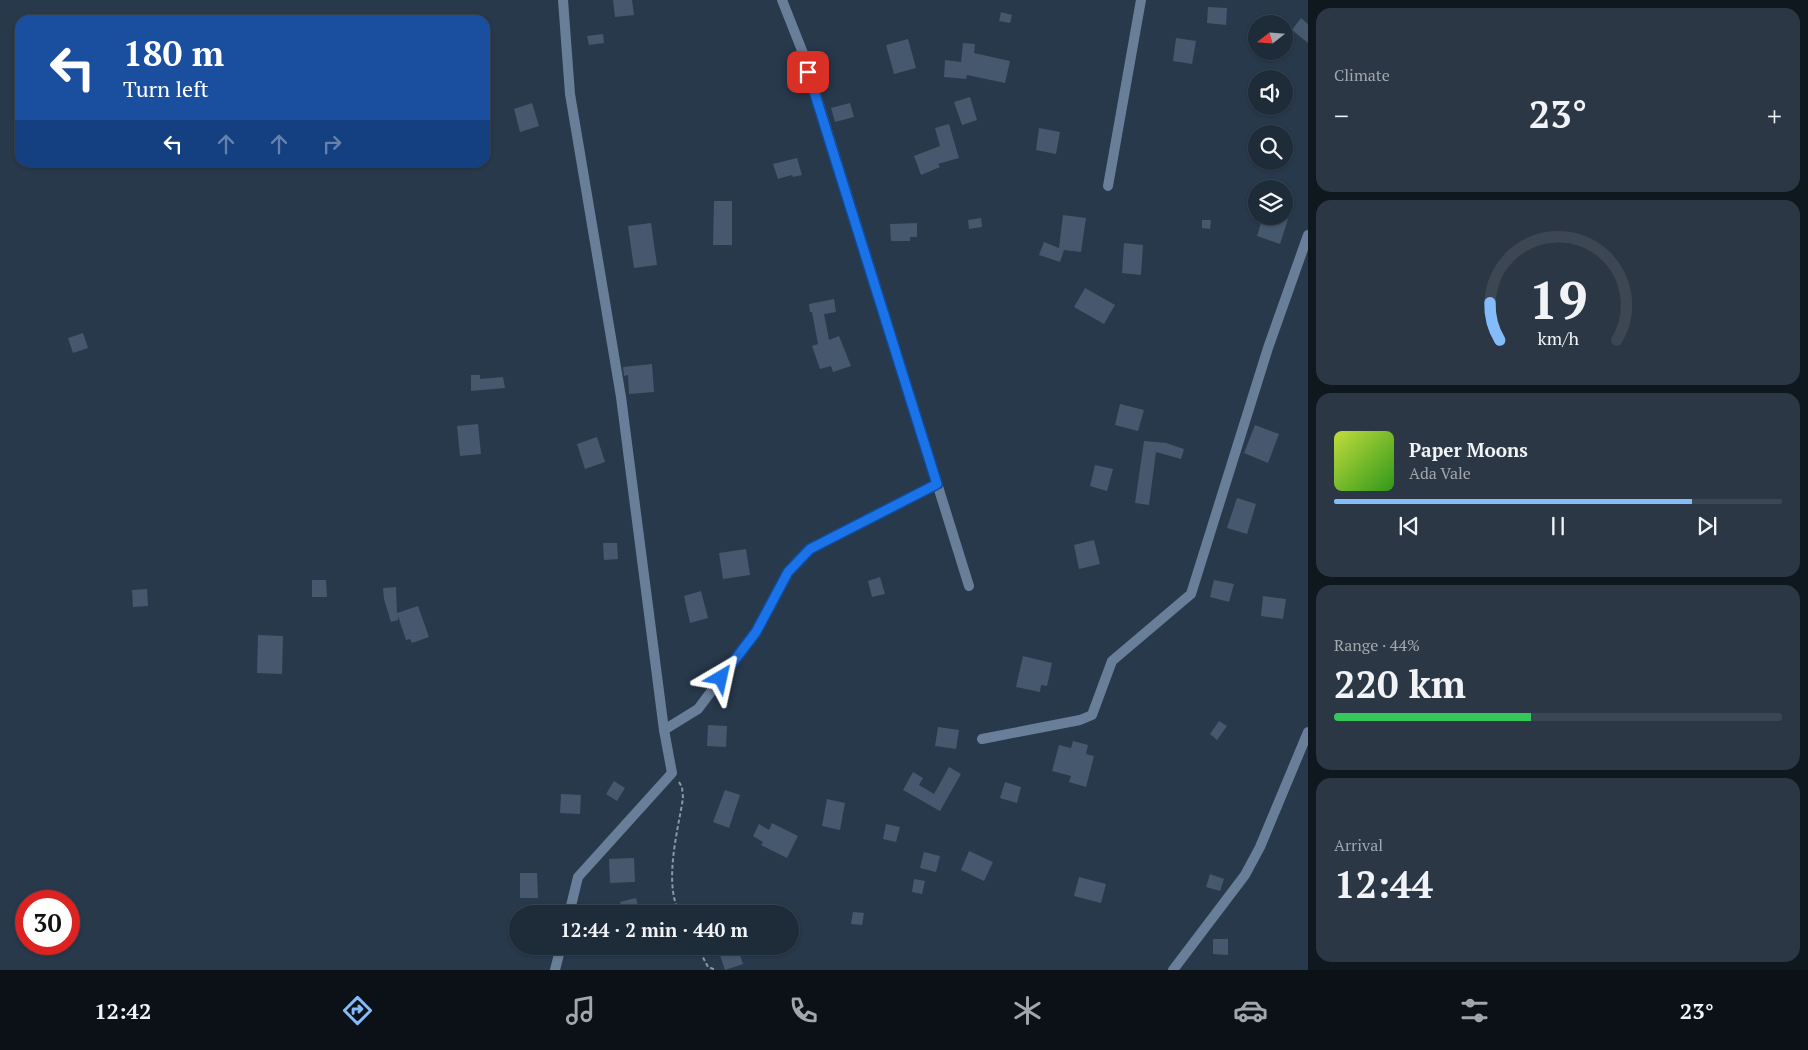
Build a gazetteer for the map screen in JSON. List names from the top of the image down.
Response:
{
  "north": "left",
  "page": {
    "tile": [
      "Climate",
      ["Range · 44%", "220 km"],
      ["Arrival", "12:44"]
    ],
    "turn": ["180 m", "Turn left"],
    "heat": ["−", "23°", "+"],
    "song": ["Paper Moons", "Ada Vale"],
    "limit": "30",
    "trip": "12:44 · 2 min · 440 m",
    "tabs": ["12:42", "23°"],
    "gauge": ["19", "km/h"]
  }
}
